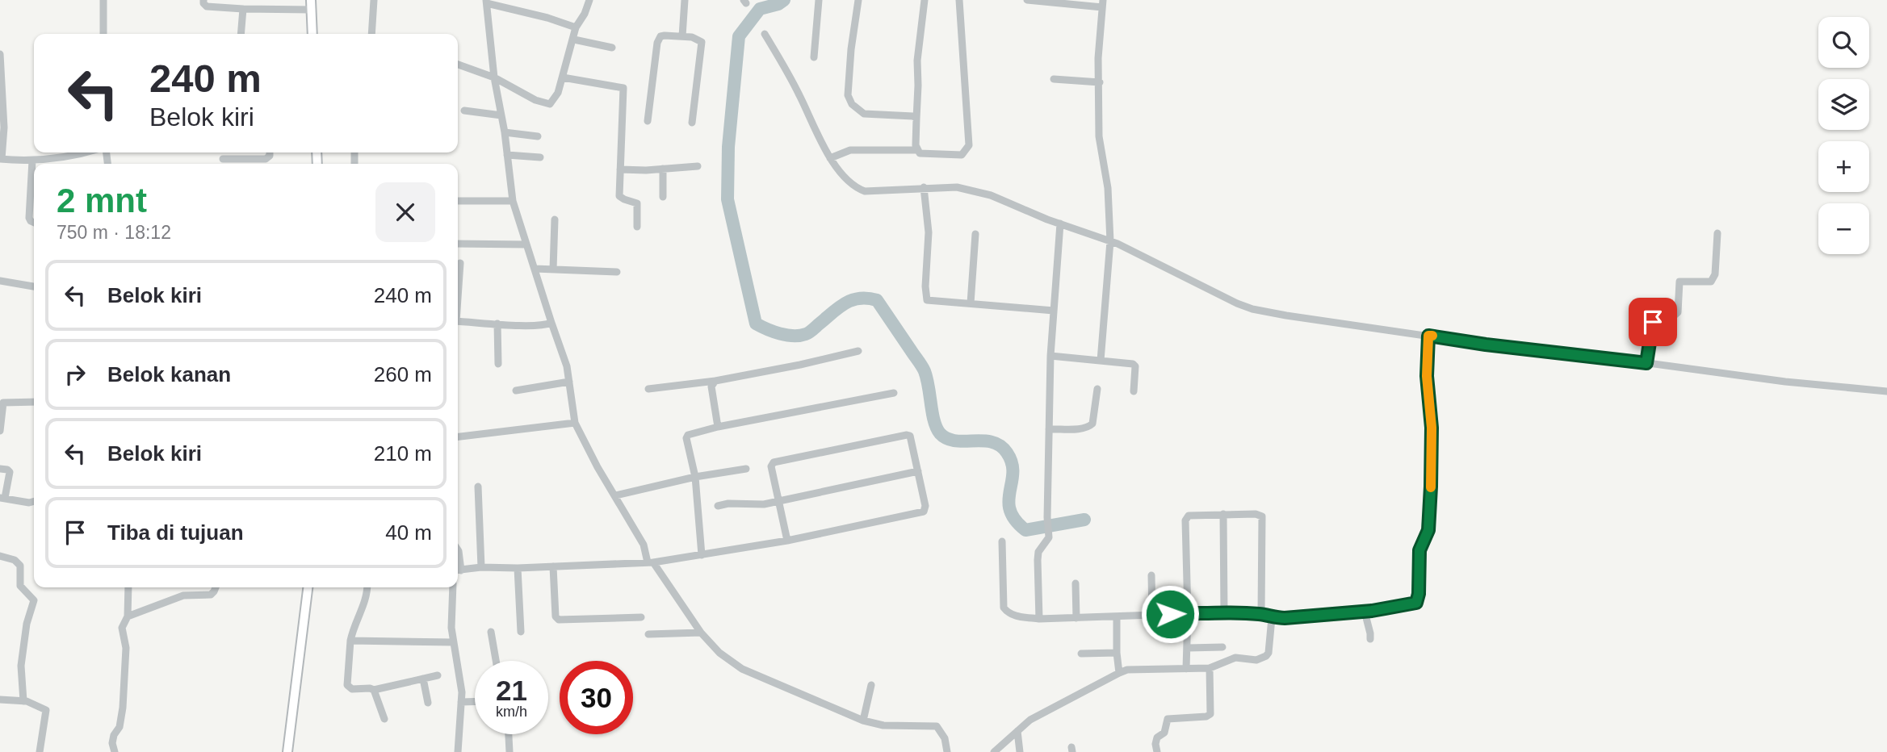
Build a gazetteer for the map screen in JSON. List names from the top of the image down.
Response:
{
  "page": {
    "map_buttons": ["+", "−"],
    "turn": ["240 m", "Belok kiri"],
    "heading": ["2 mnt", "750 m · 18:12"],
    "list": [
      {
        "name": "Belok kiri",
        "value": "240 m"
      },
      {
        "name": "Belok kanan",
        "value": "260 m"
      },
      {
        "name": "Belok kiri",
        "value": "210 m"
      },
      {
        "name": "Tiba di tujuan",
        "value": "40 m"
      }
    ],
    "speed": "21 km/h",
    "limit": "30"
  }
}
